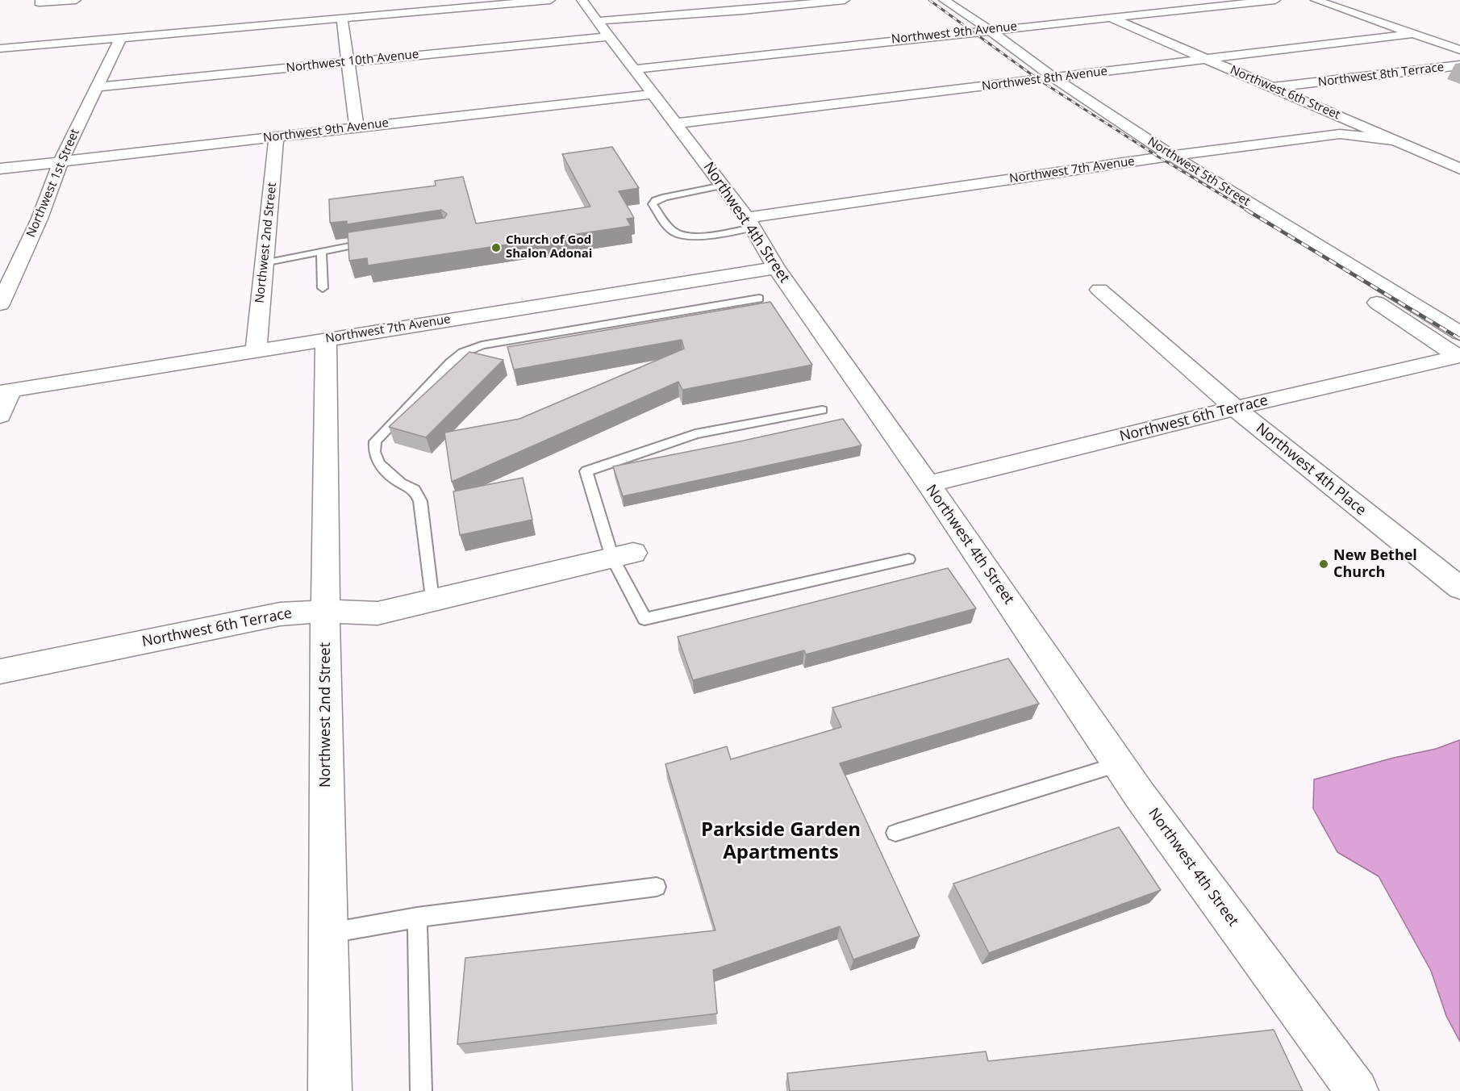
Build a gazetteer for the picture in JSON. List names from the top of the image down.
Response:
{
  "streets": {
    "street": [
      "Northwest 9th Avenue",
      "Northwest 10th Avenue",
      "Northwest 8th Terrace",
      "Northwest 8th Avenue",
      "Northwest 6th Street",
      "Northwest 7th Avenue",
      "Northwest 5th Street",
      "Northwest 1st Street",
      "Northwest 4th Street",
      "Northwest 2nd Street",
      "Northwest 6th Terrace",
      "Northwest 4th Place"
    ]
  },
  "crossings": [
    ["Northwest 9th Avenue", "Northwest 6th Street"],
    ["Northwest 9th Avenue", "Northwest 5th Street"],
    ["Northwest 9th Avenue", "Northwest 1st Street"],
    ["Northwest 9th Avenue", "Northwest 4th Street"],
    ["Northwest 9th Avenue", "Northwest 2nd Street"],
    ["Northwest 10th Avenue", "Northwest 1st Street"],
    ["Northwest 10th Avenue", "Northwest 4th Street"],
    ["Northwest 8th Terrace", "Northwest 6th Street"],
    ["Northwest 8th Avenue", "Northwest 6th Street"],
    ["Northwest 8th Avenue", "Northwest 5th Street"],
    ["Northwest 8th Avenue", "Northwest 4th Street"],
    ["Northwest 6th Street", "Northwest 7th Avenue"],
    ["Northwest 7th Avenue", "Northwest 5th Street"],
    ["Northwest 7th Avenue", "Northwest 4th Street"],
    ["Northwest 7th Avenue", "Northwest 2nd Street"],
    ["Northwest 5th Street", "Northwest 6th Terrace"],
    ["Northwest 4th Street", "Northwest 6th Terrace"],
    ["Northwest 2nd Street", "Northwest 6th Terrace"],
    ["Northwest 6th Terrace", "Northwest 4th Place"]
  ],
  "districts": ["Parkside Garden Apartments"],
  "places": ["Church of God Shalon Adonai", "New Bethel Church"]
}
